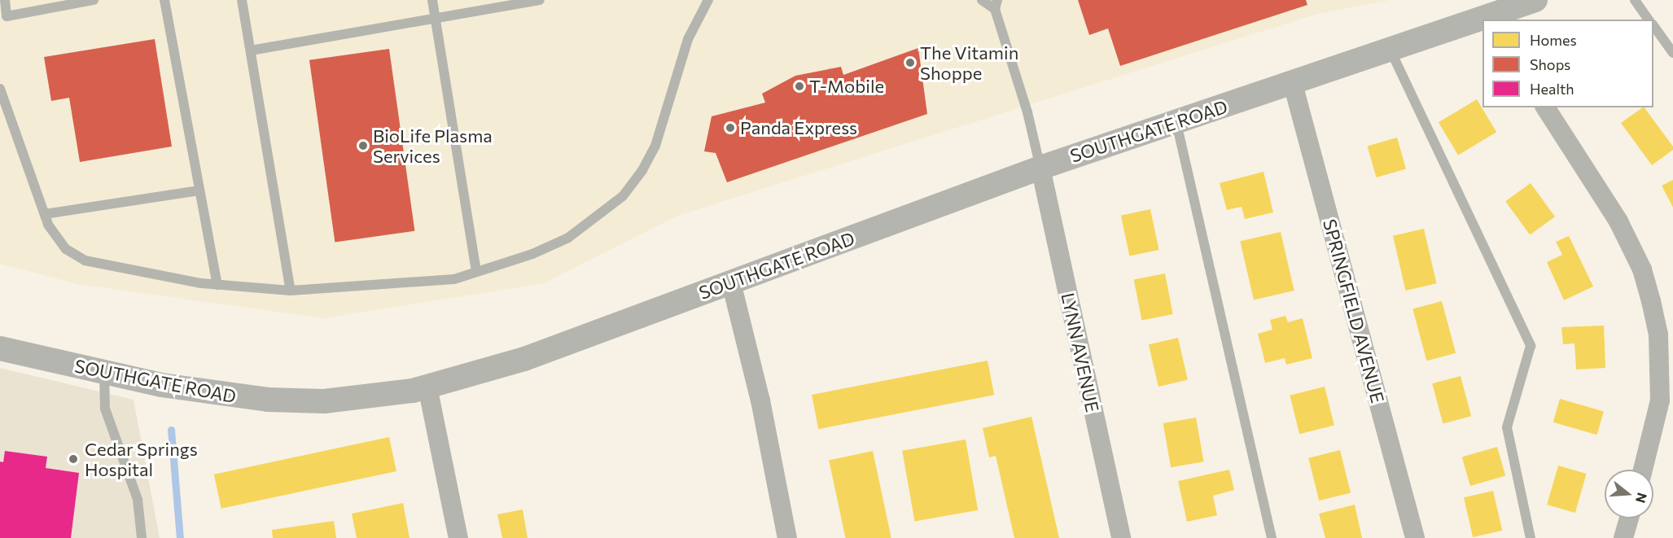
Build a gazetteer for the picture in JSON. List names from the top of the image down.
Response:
{
  "streets": {
    "street": ["SOUTHGATE ROAD", "SPRINGFIELD AVENUE", "LYNN AVENUE"]
  },
  "crossings": [
    ["SOUTHGATE ROAD", "SPRINGFIELD AVENUE"],
    ["SOUTHGATE ROAD", "LYNN AVENUE"]
  ],
  "places": [
    "The Vitamin Shoppe",
    "T-Mobile",
    "Panda Express",
    "BioLife Plasma Services",
    "Cedar Springs Hospital"
  ],
  "legend": ["Homes", "Shops", "Health"],
  "north": "right"
}
